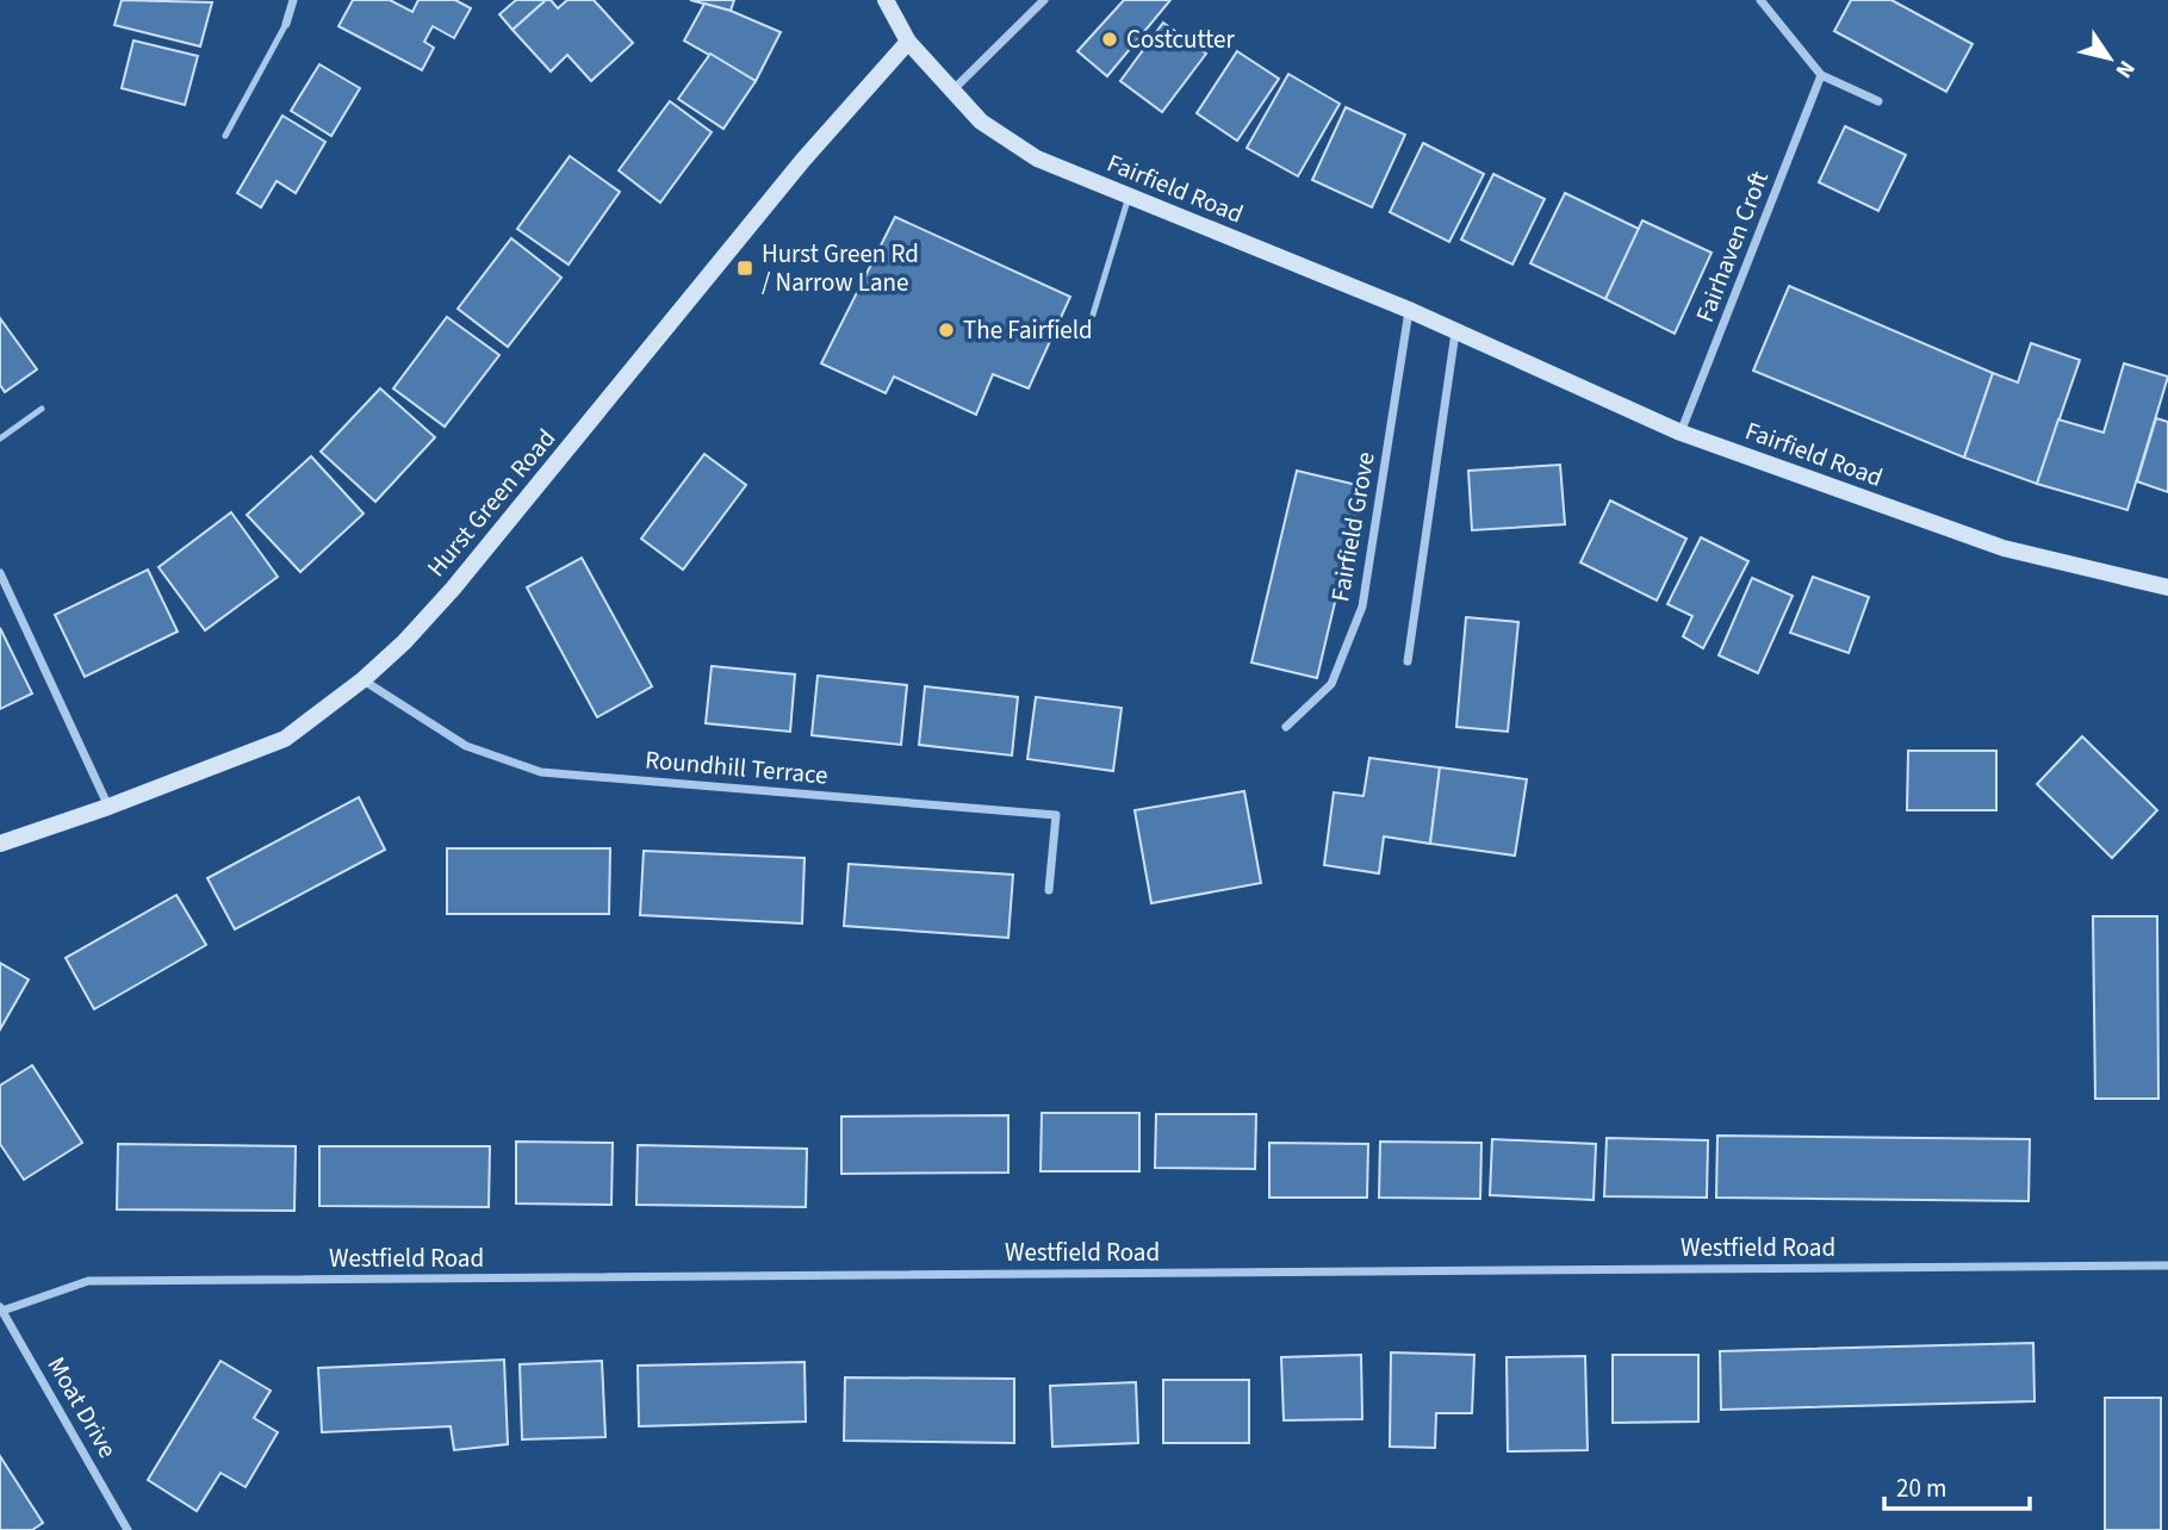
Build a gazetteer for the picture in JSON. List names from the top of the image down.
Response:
{
  "streets": {
    "main road": ["Fairfield Road", "Hurst Green Road"],
    "street": [
      "Fairhaven Croft",
      "Fairfield Grove",
      "Roundhill Terrace",
      "Westfield Road",
      "Moat Drive"
    ]
  },
  "crossings": [
    ["Fairfield Road", "Fairhaven Croft"],
    ["Fairfield Road", "Hurst Green Road"],
    ["Fairfield Road", "Fairfield Grove"],
    ["Hurst Green Road", "Roundhill Terrace"],
    ["Westfield Road", "Moat Drive"]
  ],
  "places": {
    "other": ["Costcutter", "The Fairfield"],
    "transit": ["Hurst Green Rd / Narrow Lane"]
  },
  "scale_bar": "20 m",
  "north": "bottom right"
}
